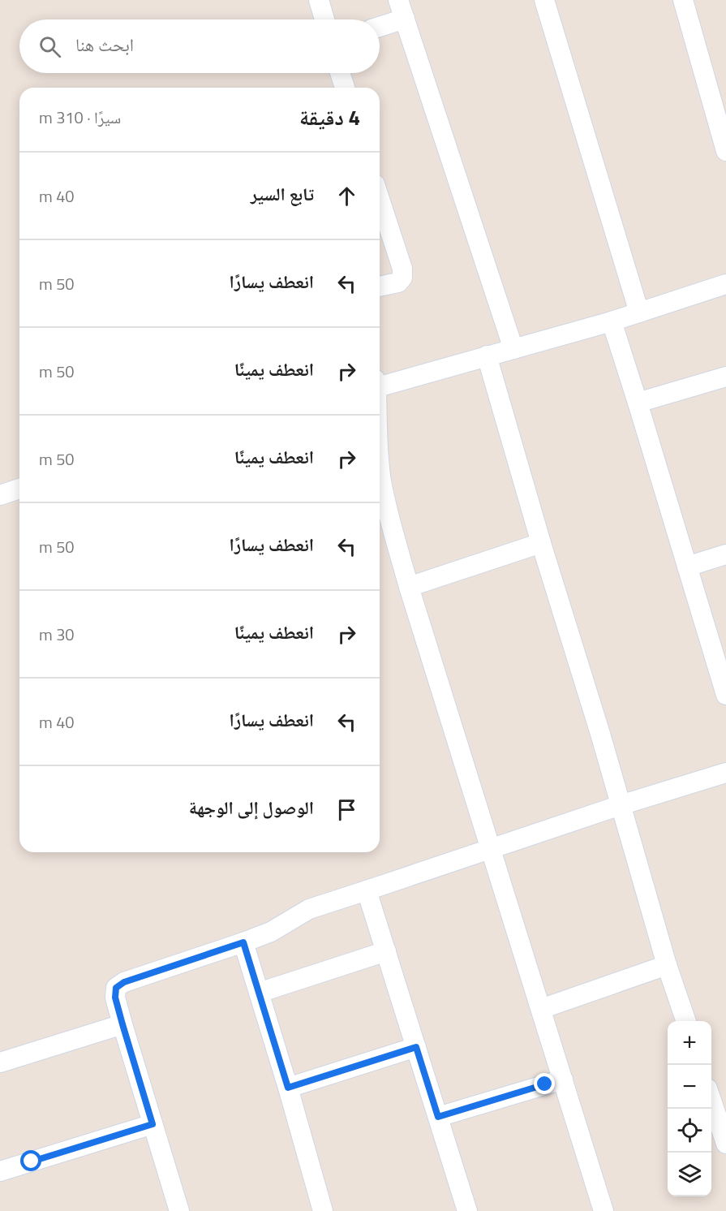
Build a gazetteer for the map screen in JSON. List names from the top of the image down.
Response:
{
  "page": {
    "search": "ابحث هنا",
    "heading": ["4 دقيقة", "سيرًا · 310 m"],
    "list": [
      ["تابع السير", "40 m"],
      ["انعطف يسارًا", "50 m"],
      ["انعطف يمينًا", "50 m"],
      ["انعطف يمينًا", "50 m"],
      ["انعطف يسارًا", "50 m"],
      ["انعطف يمينًا", "30 m"],
      ["انعطف يسارًا", "40 m"],
      "الوصول إلى الوجهة"
    ],
    "map_buttons": ["+", "−"]
  }
}
